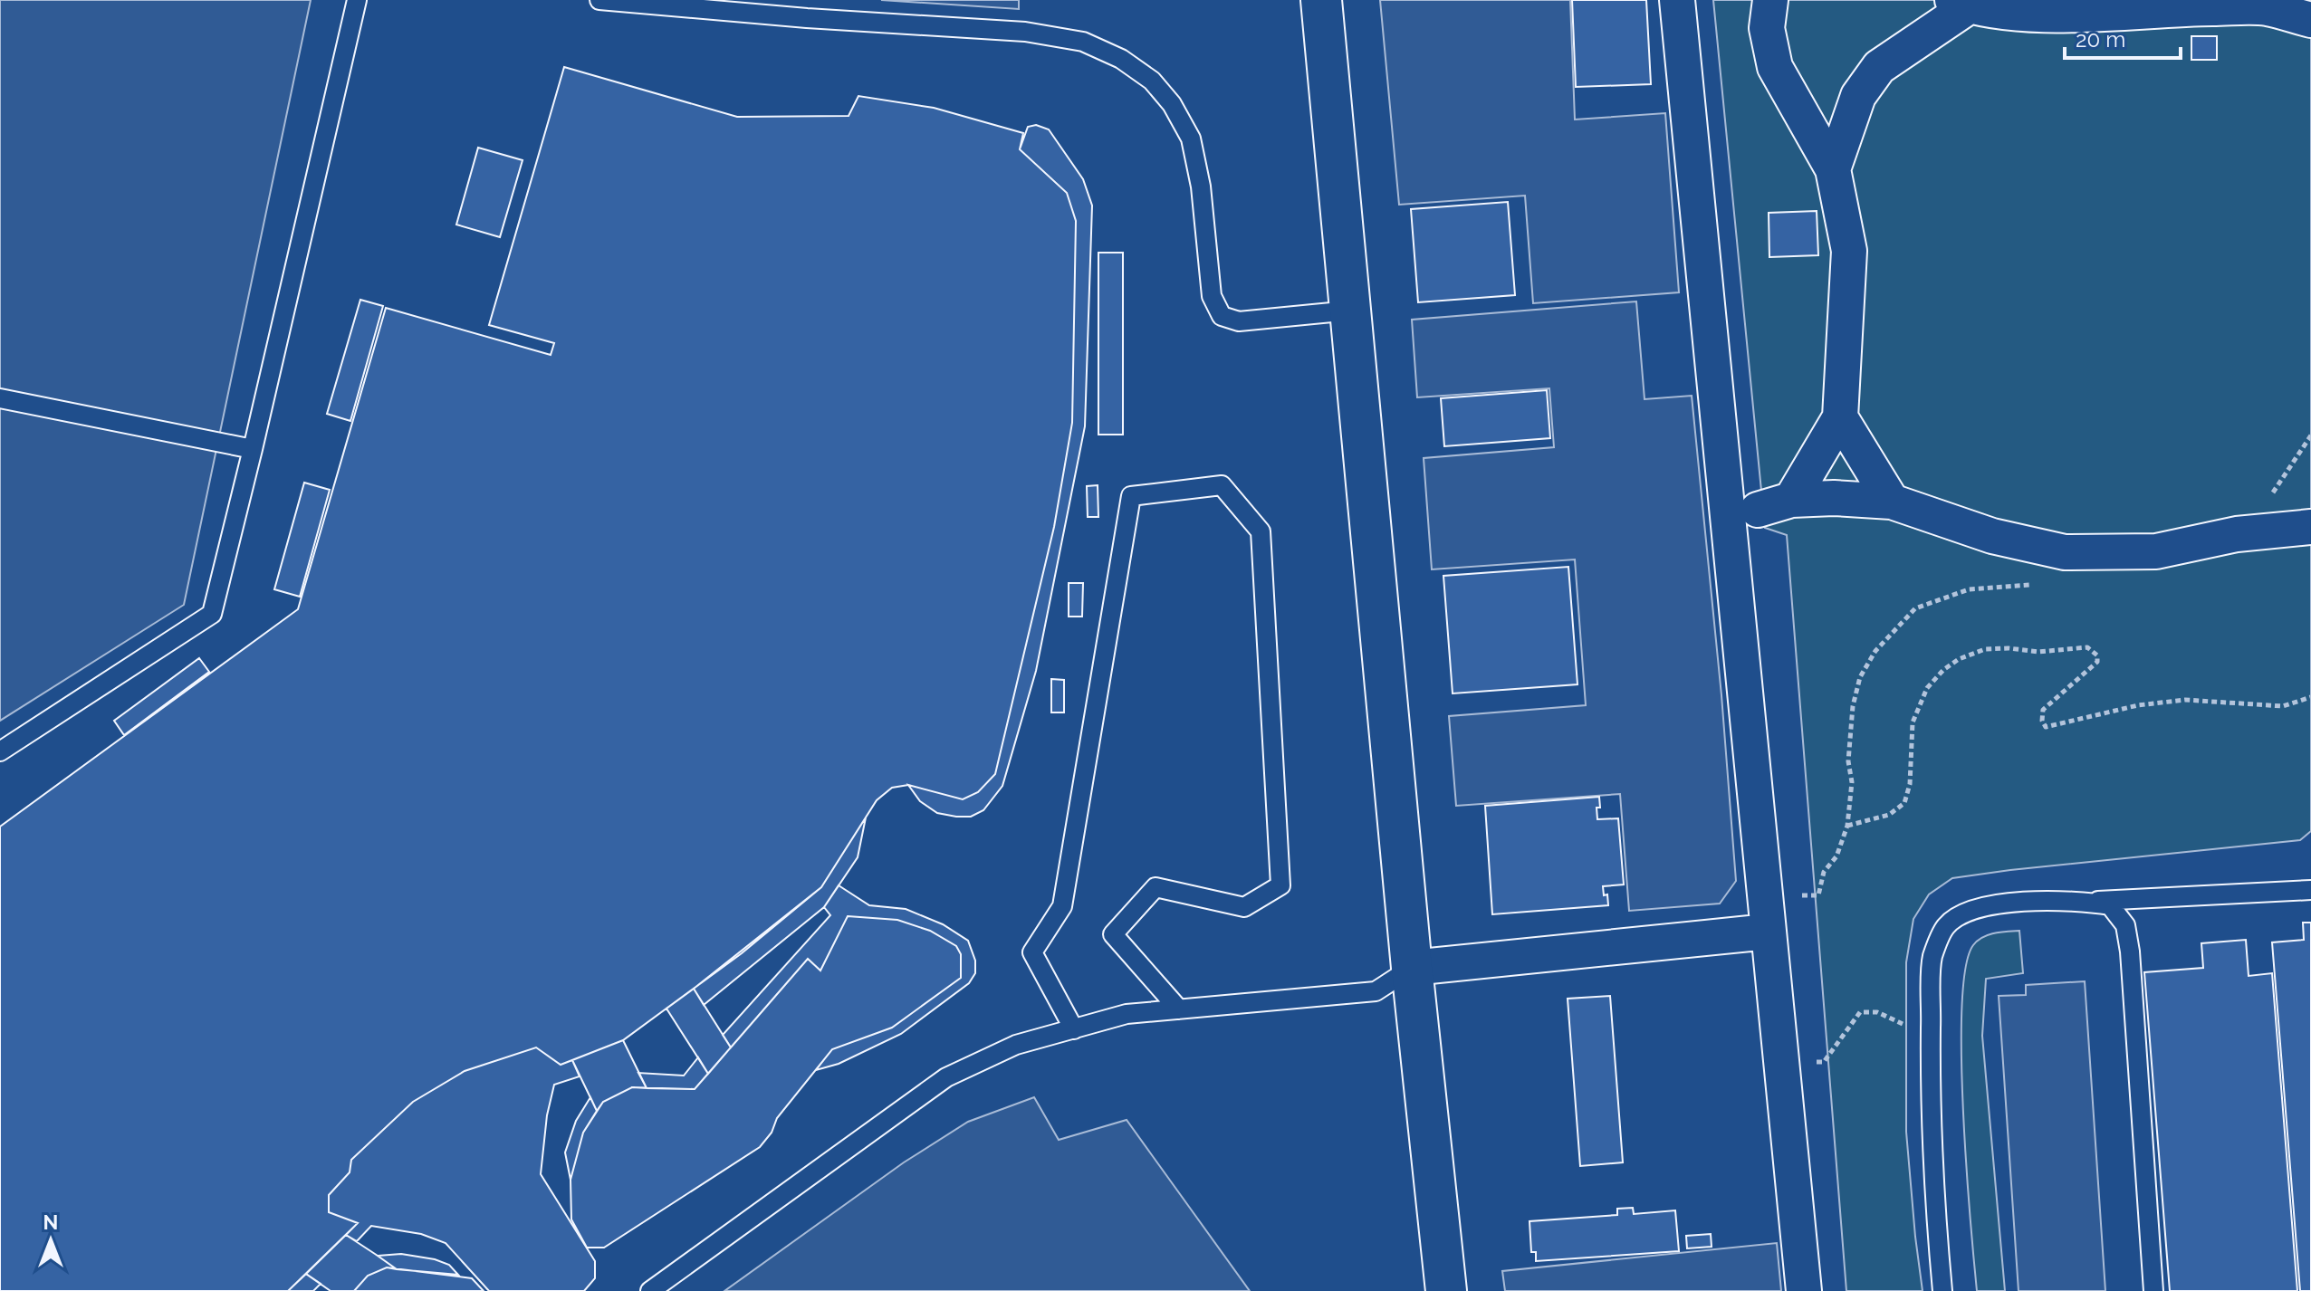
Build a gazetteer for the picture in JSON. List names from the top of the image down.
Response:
{
  "scale_bar": "20 m",
  "north": "top"
}
